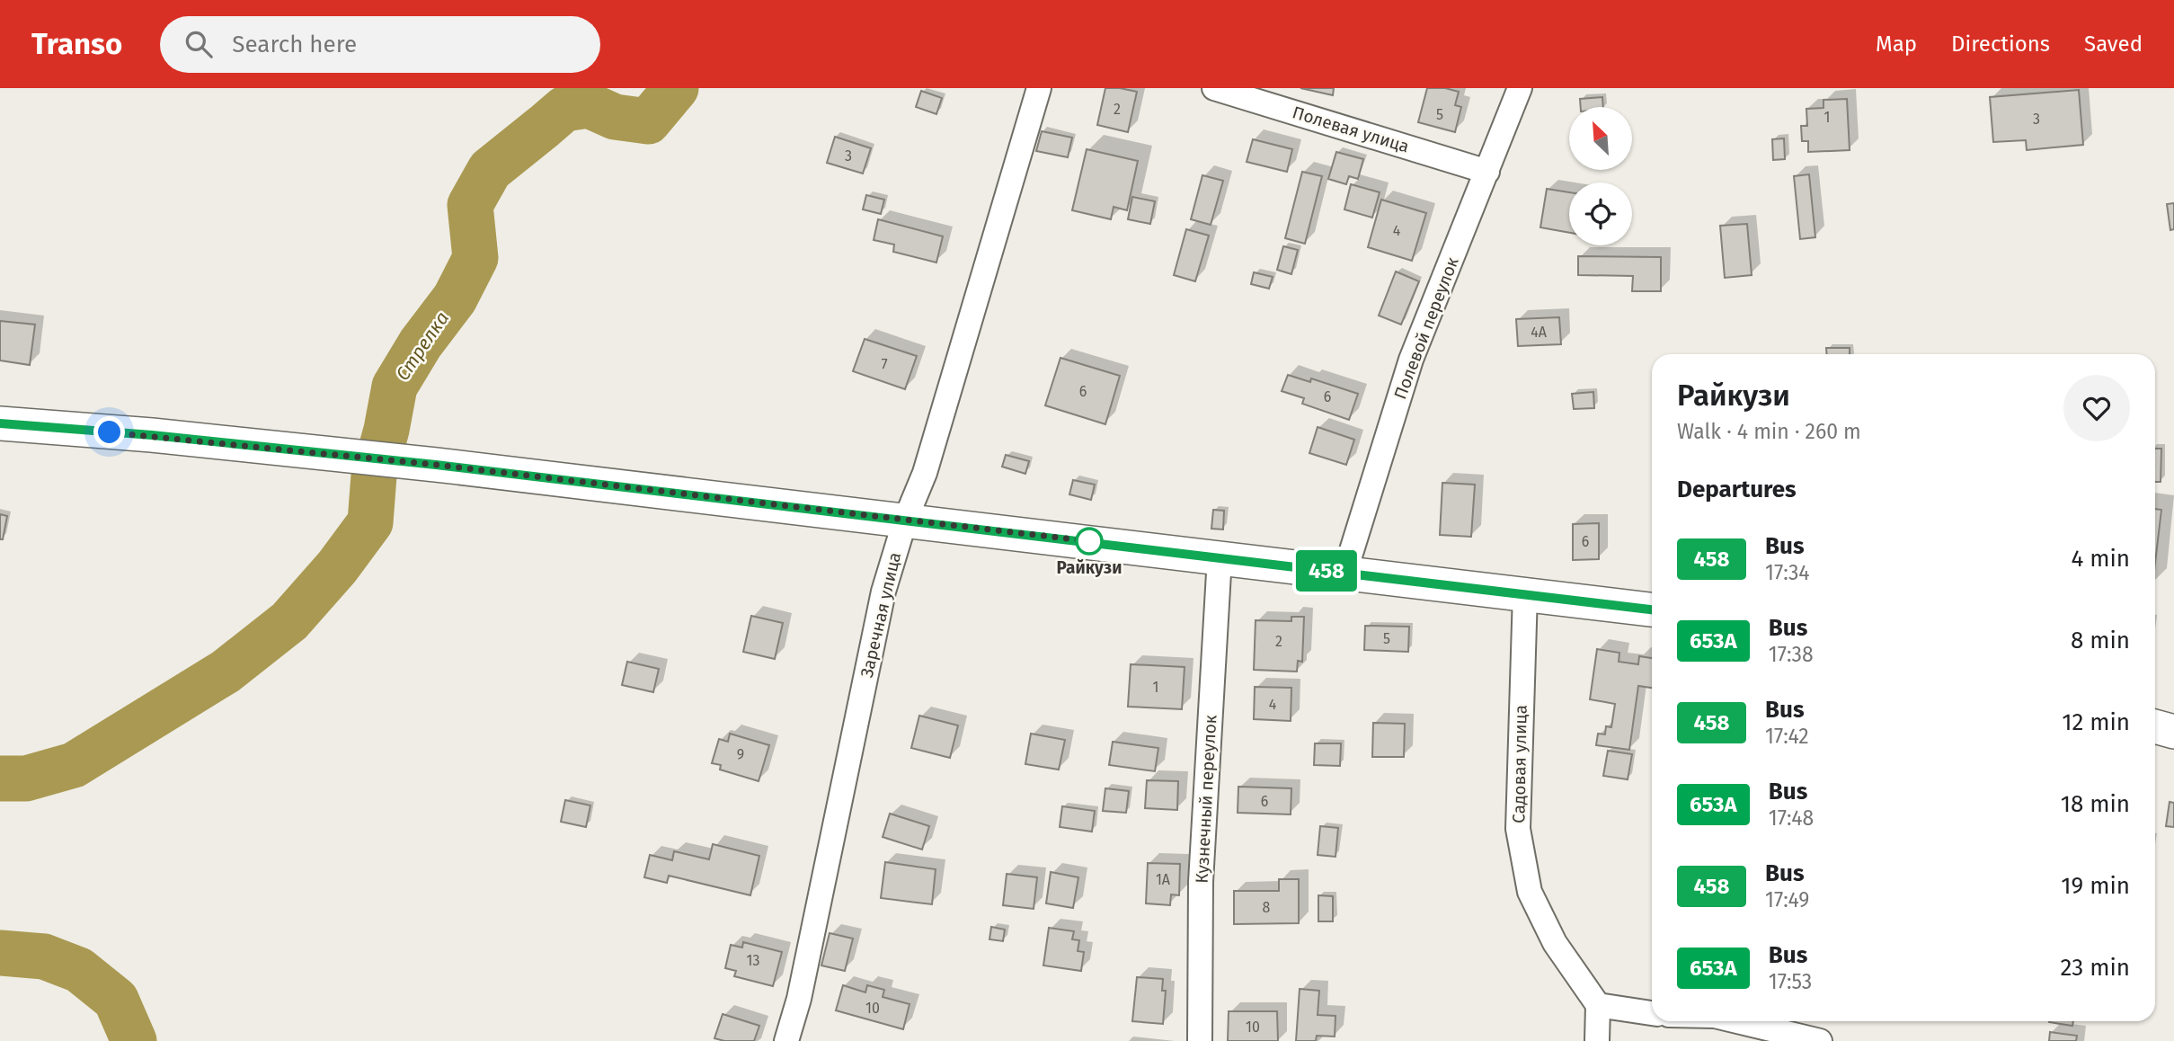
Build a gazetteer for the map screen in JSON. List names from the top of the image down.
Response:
{
  "streets": {
    "street": [
      "Полевая улица",
      "Полевой переулок",
      "Заречная улица",
      "Садовая улица",
      "Кузнечный переулок"
    ]
  },
  "crossings": [
    ["Полевая улица", "Полевой переулок"]
  ],
  "water": ["Стрелка"],
  "places": ["Райкузи"],
  "lines": ["bus line 458"],
  "house_numbers": [
    "2",
    "5",
    "1",
    "3",
    "3",
    "4",
    "4А",
    "7",
    "6",
    "6",
    "6",
    "5",
    "2",
    "1",
    "4",
    "9",
    "6",
    "1А",
    "8",
    "13",
    "10",
    "10"
  ],
  "north": "top left",
  "page": {
    "header": "Transo",
    "search": "Search here",
    "nav": ["Map", "Directions", "Saved"],
    "on_map": "458",
    "heading": [
      ["Райкузи", "Walk · 4 min · 260 m"],
      "Departures"
    ],
    "list": [
      {
        "mark": "458",
        "name": "Bus",
        "note": "17:34",
        "value": "4 min"
      },
      {
        "mark": "653А",
        "name": "Bus",
        "note": "17:38",
        "value": "8 min"
      },
      {
        "mark": "458",
        "name": "Bus",
        "note": "17:42",
        "value": "12 min"
      },
      {
        "mark": "653А",
        "name": "Bus",
        "note": "17:48",
        "value": "18 min"
      },
      {
        "mark": "458",
        "name": "Bus",
        "note": "17:49",
        "value": "19 min"
      },
      {
        "mark": "653А",
        "name": "Bus",
        "note": "17:53",
        "value": "23 min"
      }
    ]
  }
}
